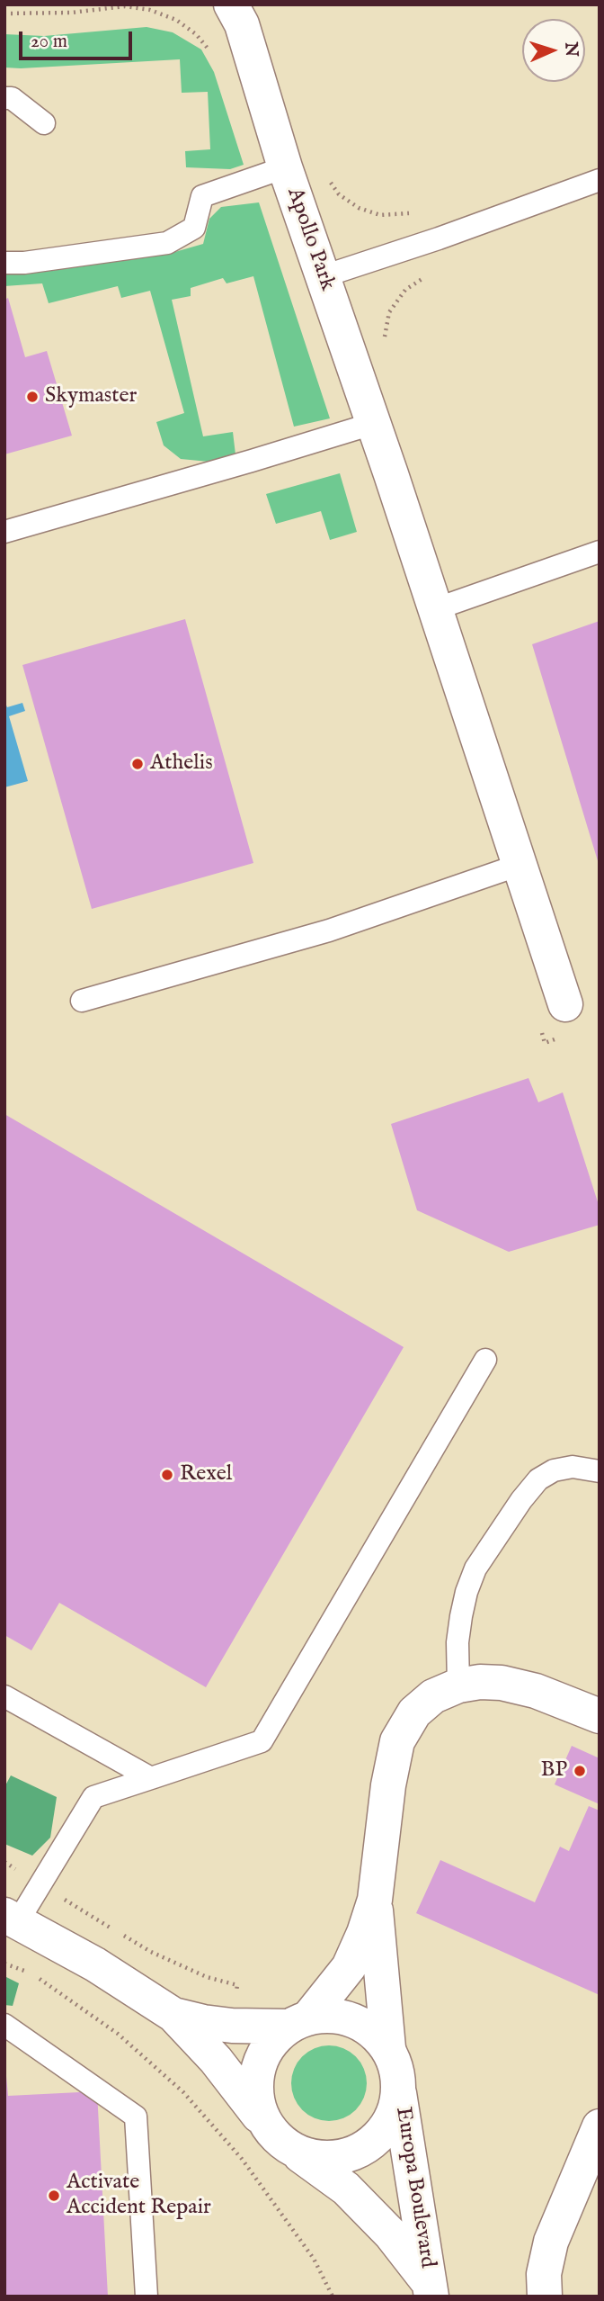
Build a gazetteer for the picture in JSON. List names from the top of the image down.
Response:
{
  "streets": {
    "street": ["Apollo Park", "Europa Boulevard"]
  },
  "places": [
    "Skymaster",
    "Athelis",
    "Rexel",
    "BP",
    "Activate Accident Repair"
  ],
  "scale_bar": "20 m",
  "north": "right"
}
